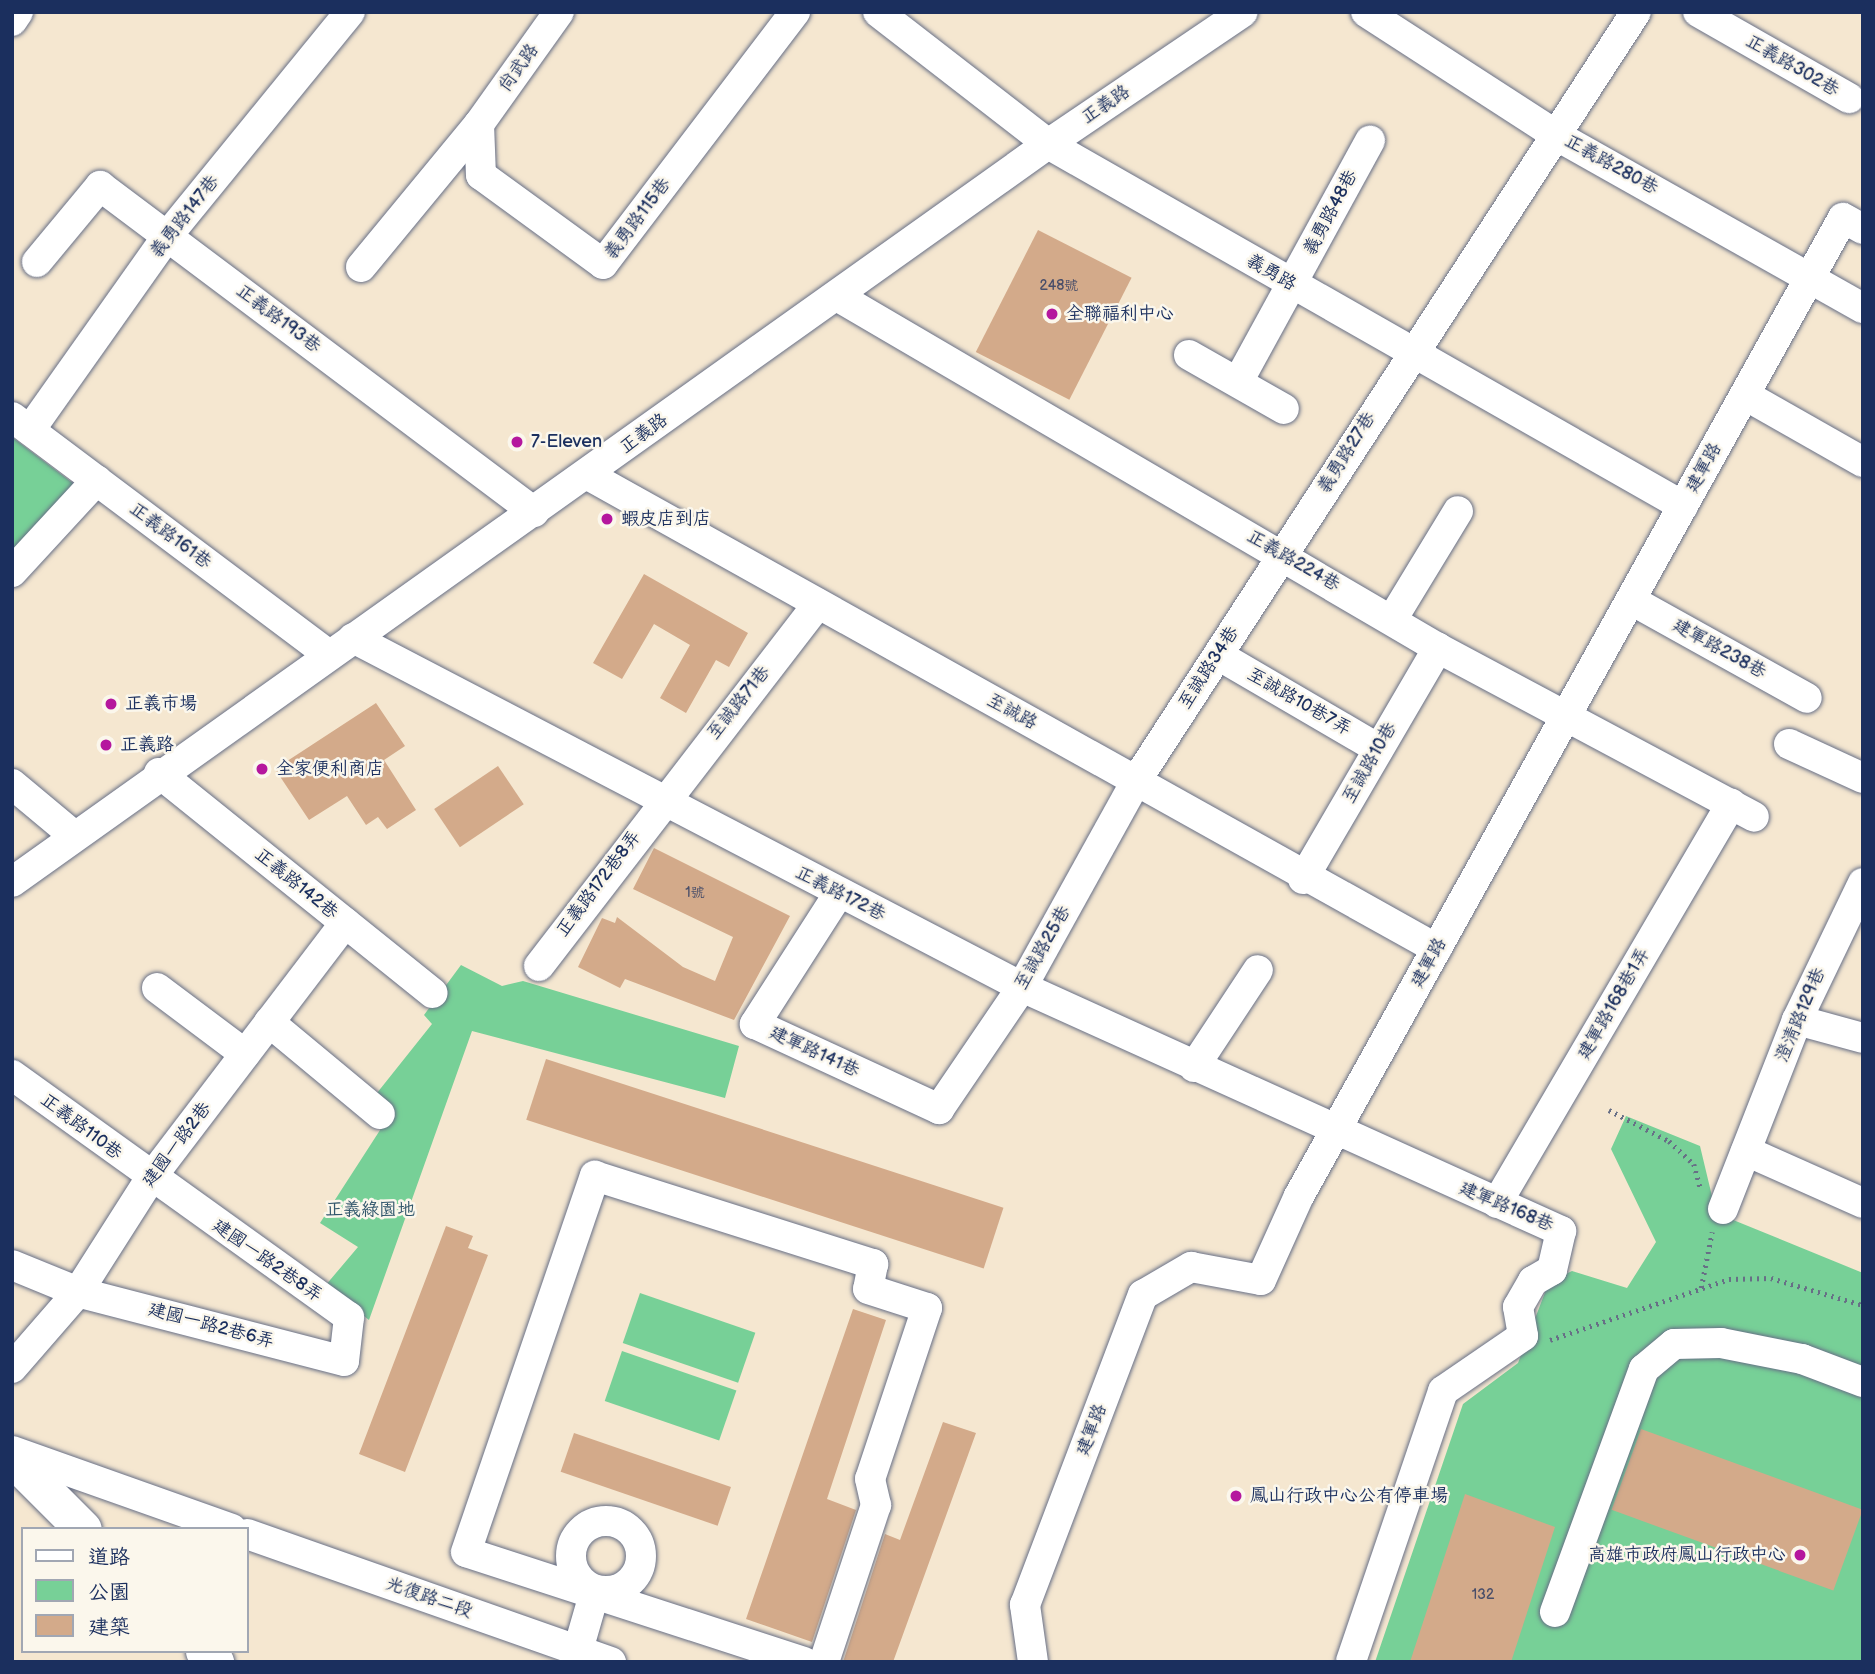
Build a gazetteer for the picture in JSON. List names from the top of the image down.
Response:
{
  "streets": {
    "street": [
      "正義路302巷",
      "尚武路",
      "正義路",
      "正義路280巷",
      "義勇路48巷",
      "義勇路147巷",
      "義勇路115巷",
      "義勇路",
      "正義路193巷",
      "義勇路27巷",
      "建軍路",
      "正義路161巷",
      "正義路224巷",
      "建軍路238巷",
      "至誠路34巷",
      "至誠路10巷7弄",
      "至誠路71巷",
      "至誠路",
      "至誠路10巷",
      "正義路142巷",
      "正義路172巷8弄",
      "正義路172巷",
      "至誠路25巷",
      "建軍路168巷1弄",
      "澄清路129巷",
      "建軍路141巷",
      "正義路110巷",
      "建國一路2巷",
      "建軍路168巷",
      "建國一路2巷8弄",
      "建國一路2巷6弄",
      "光復路二段"
    ]
  },
  "crossings": [
    ["尚武路", "義勇路115巷"],
    ["正義路", "義勇路"],
    ["正義路", "正義路193巷"],
    ["正義路", "正義路161巷"],
    ["正義路", "正義路224巷"],
    ["正義路", "至誠路"],
    ["正義路", "正義路142巷"],
    ["正義路", "正義路172巷"],
    ["正義路280巷", "義勇路27巷"],
    ["正義路280巷", "建軍路"],
    ["義勇路48巷", "義勇路"],
    ["義勇路147巷", "正義路193巷"],
    ["義勇路147巷", "正義路161巷"],
    ["義勇路", "義勇路27巷"],
    ["義勇路", "建軍路"],
    ["義勇路27巷", "正義路224巷"],
    ["義勇路27巷", "至誠路34巷"],
    ["建軍路", "正義路224巷"],
    ["建軍路", "建軍路238巷"],
    ["建軍路", "至誠路"],
    ["建軍路", "正義路172巷"],
    ["建軍路", "建軍路168巷"],
    ["正義路224巷", "至誠路34巷"],
    ["正義路224巷", "至誠路10巷"],
    ["正義路224巷", "建軍路168巷1弄"],
    ["至誠路34巷", "至誠路10巷7弄"],
    ["至誠路34巷", "至誠路"],
    ["至誠路34巷", "至誠路25巷"],
    ["至誠路10巷7弄", "至誠路10巷"],
    ["至誠路71巷", "至誠路"],
    ["至誠路71巷", "正義路172巷8弄"],
    ["至誠路71巷", "正義路172巷"],
    ["至誠路", "至誠路10巷"],
    ["至誠路", "至誠路25巷"],
    ["正義路142巷", "建國一路2巷"],
    ["正義路172巷8弄", "正義路172巷"],
    ["正義路172巷", "至誠路25巷"],
    ["正義路172巷", "建軍路141巷"],
    ["正義路172巷", "建軍路168巷"],
    ["至誠路25巷", "建軍路141巷"],
    ["建軍路168巷1弄", "建軍路168巷"],
    ["正義路110巷", "建國一路2巷"],
    ["正義路110巷", "建國一路2巷8弄"],
    ["建國一路2巷", "建國一路2巷8弄"],
    ["建國一路2巷", "建國一路2巷6弄"],
    ["建國一路2巷8弄", "建國一路2巷6弄"]
  ],
  "parks": ["正義綠園地"],
  "places": [
    "全聯福利中心",
    "7-Eleven",
    "蝦皮店到店",
    "正義市場",
    "正義路",
    "全家便利商店",
    "鳳山行政中心公有停車場",
    "高雄市政府鳳山行政中心"
  ],
  "house_numbers": ["248號", "1號", "132"],
  "legend": ["道路", "公園", "建築"]
}
